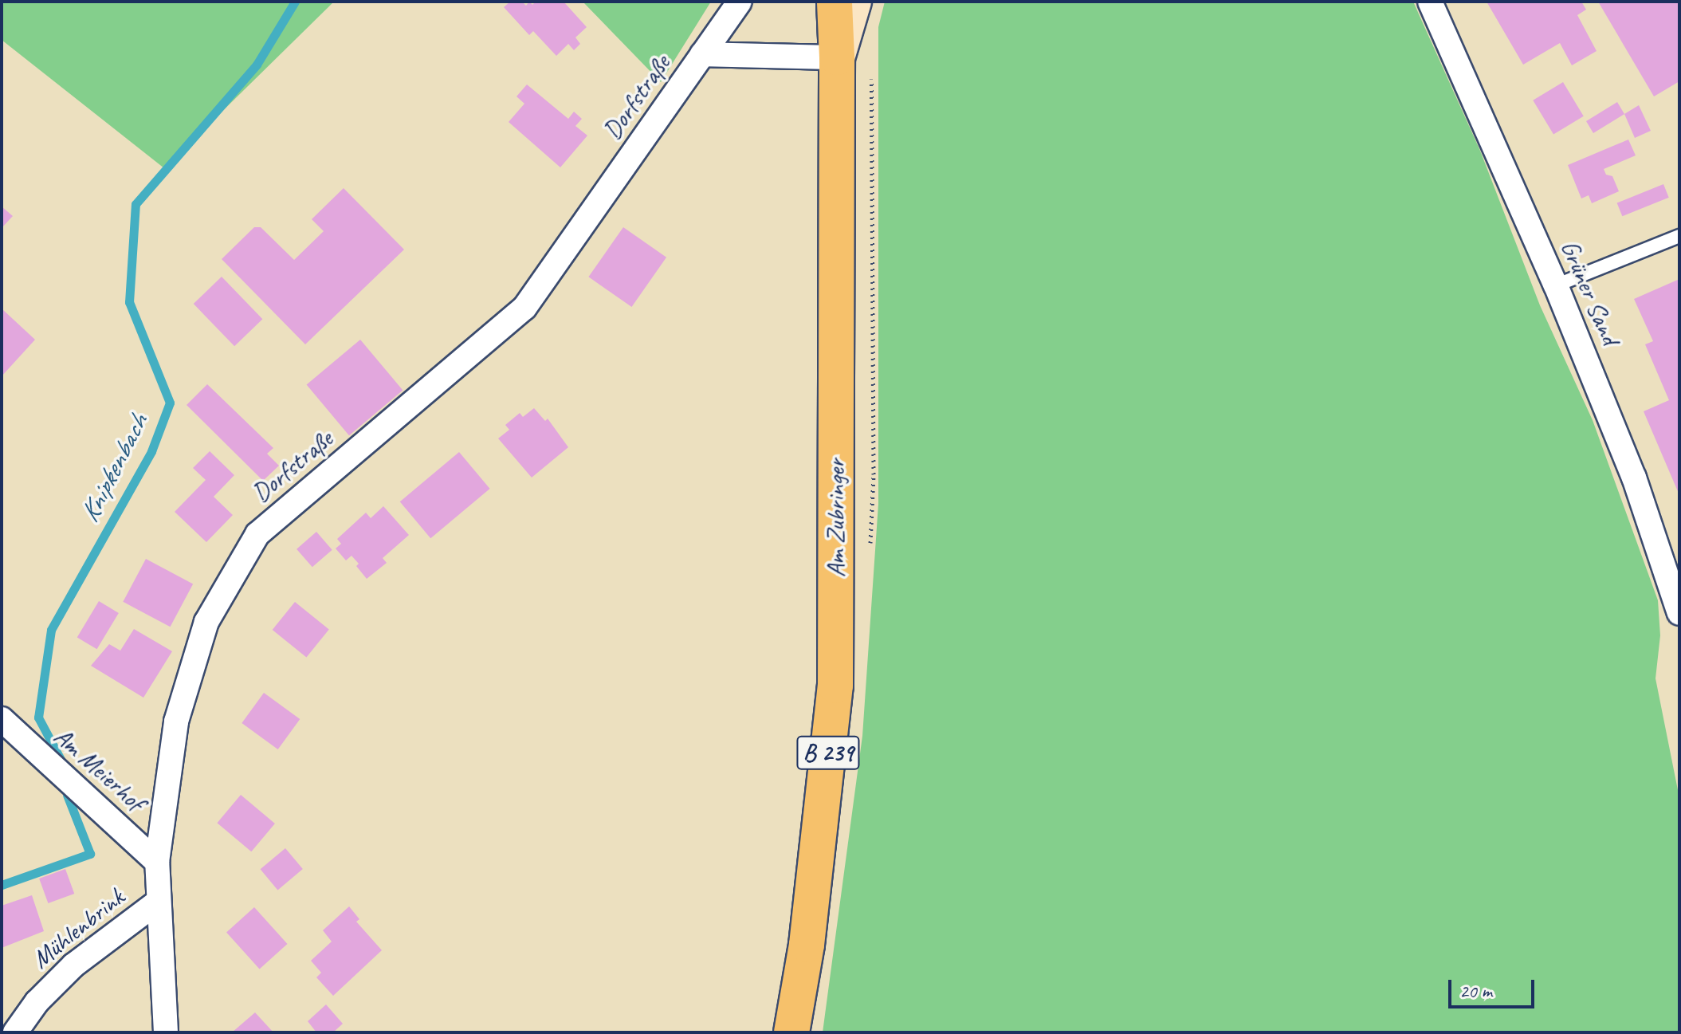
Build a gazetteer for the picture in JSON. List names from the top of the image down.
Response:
{
  "streets": {
    "main road": ["Am Zubringer", "B 239"],
    "street": [
      "Dorfstraße",
      "Grüner Sand",
      "Am Meierhof",
      "Mühlenbrink"
    ]
  },
  "crossings": [
    ["Dorfstraße", "Am Zubringer"],
    ["Dorfstraße", "Am Meierhof"],
    ["Dorfstraße", "Mühlenbrink"]
  ],
  "water": ["Knipkenbach"],
  "scale_bar": "20 m"
}
